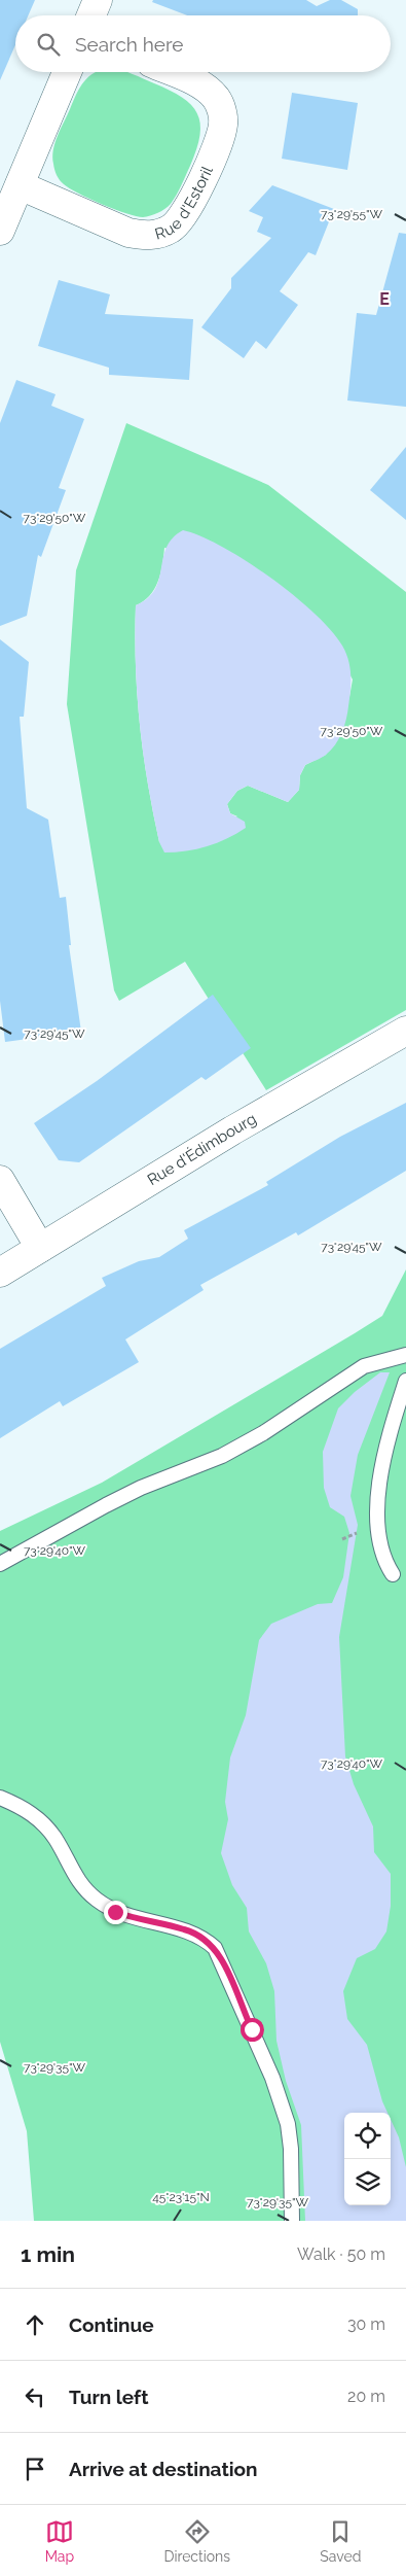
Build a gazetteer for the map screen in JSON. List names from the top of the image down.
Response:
{
  "streets": {
    "street": ["Rue d'Estoril", "Rue d'Édimbourg"]
  },
  "districts": ["E"],
  "page": {
    "search": "Search here",
    "heading": ["1 min", "Walk · 50 m"],
    "list": [
      ["Continue", "30 m"],
      ["Turn left", "20 m"],
      "Arrive at destination"
    ],
    "nav": ["Map", "Directions", "Saved"]
  },
  "coordinates": [
    "73°29'55\"W",
    "73°29'50\"W",
    "73°29'45\"W",
    "73°29'40\"W",
    "73°29'35\"W",
    "45°23'15\"N"
  ]
}
